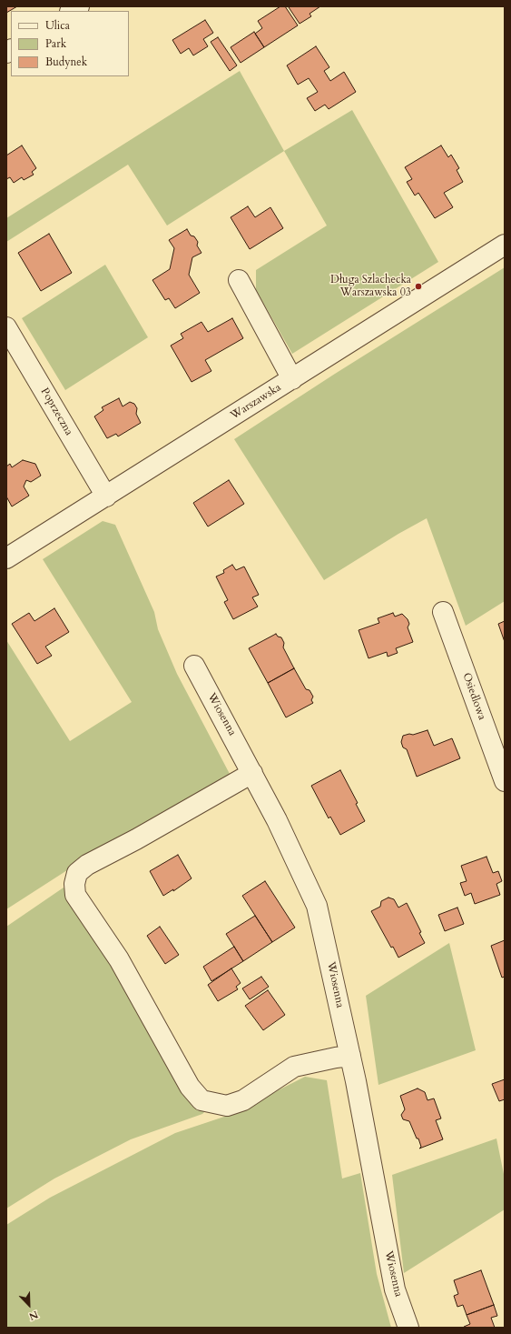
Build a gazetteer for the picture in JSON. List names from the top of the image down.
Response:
{
  "streets": {
    "street": [
      "Warszawska",
      "Poprzeczna",
      "Osiedlowa",
      "Wiosenna"
    ]
  },
  "crossings": [
    ["Warszawska", "Poprzeczna"]
  ],
  "places": ["Długa Szlachecka Warszawska 03"],
  "legend": ["Ulica", "Park", "Budynek"],
  "north": "bottom right"
}
